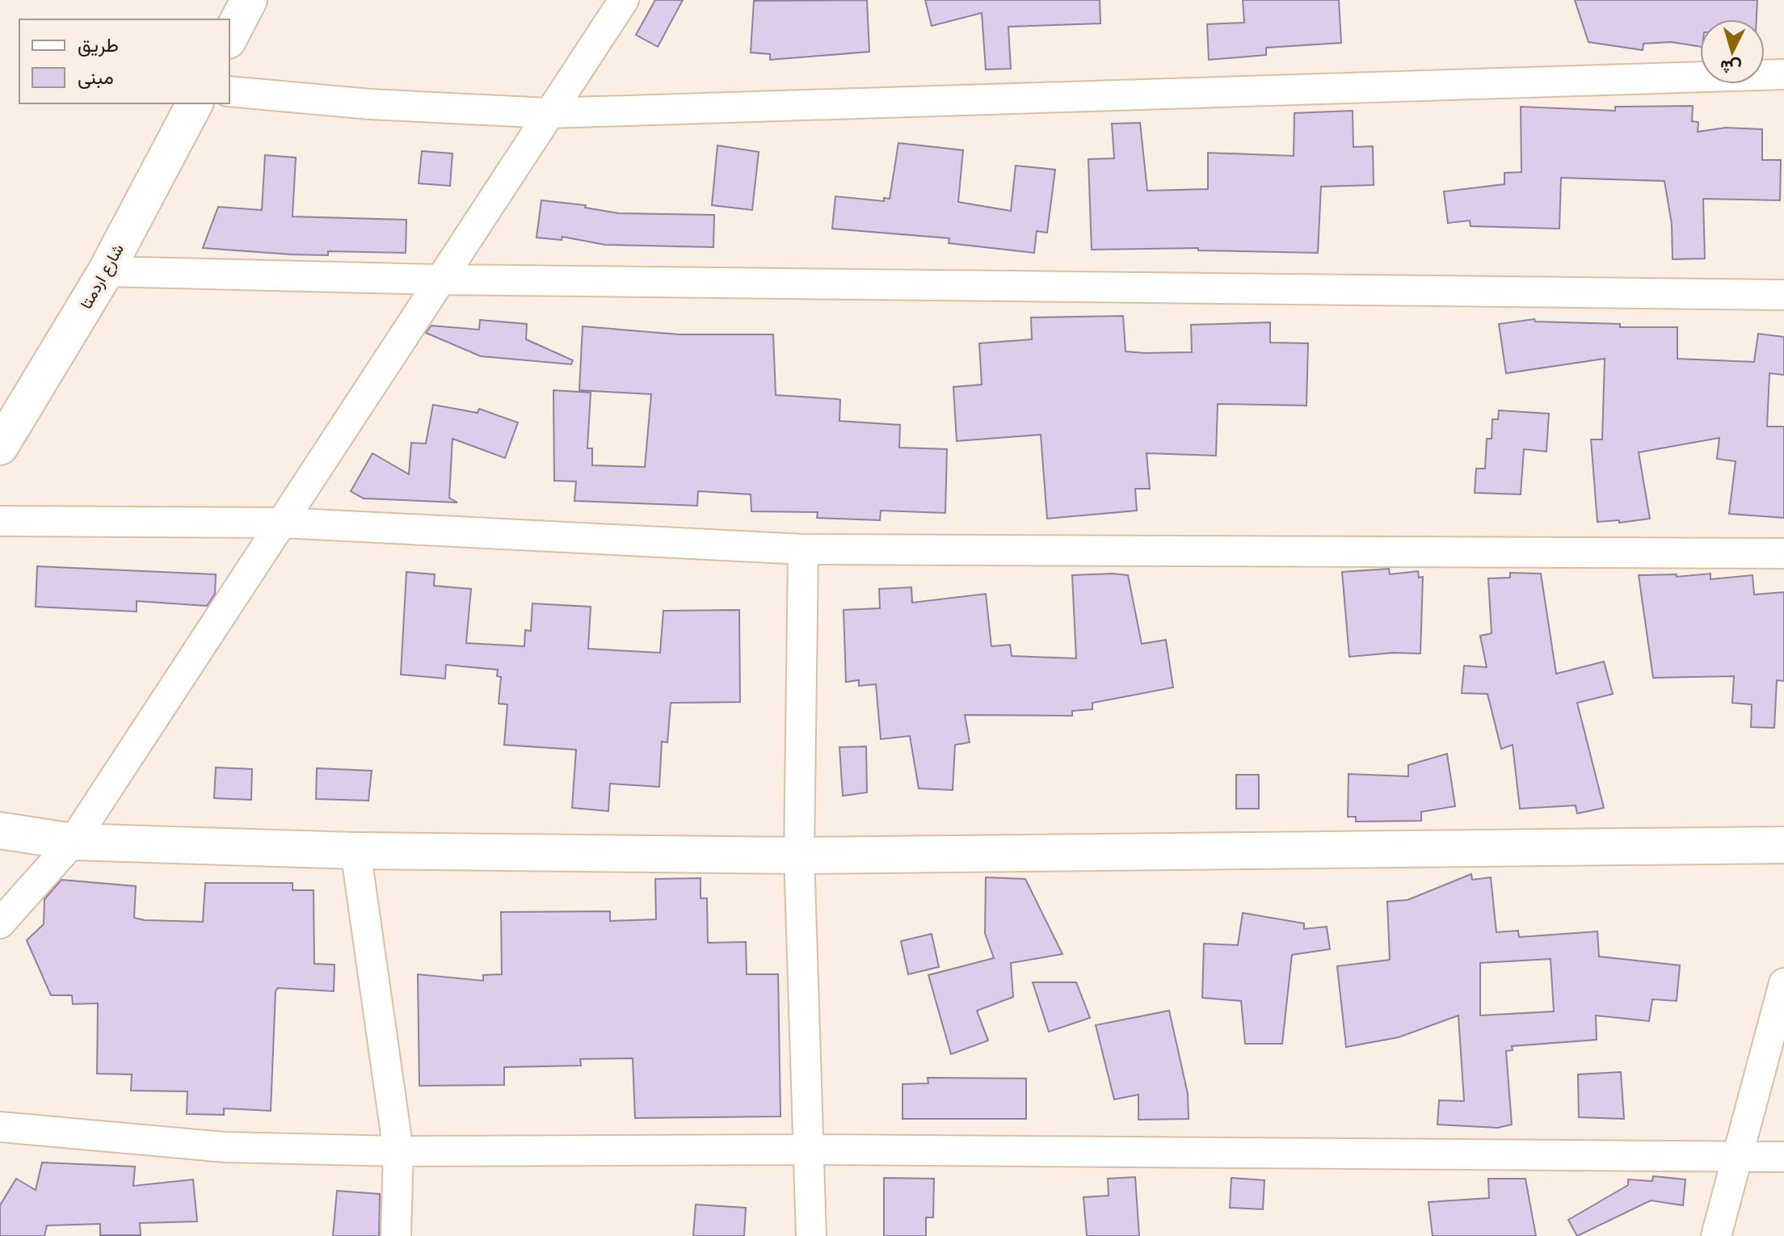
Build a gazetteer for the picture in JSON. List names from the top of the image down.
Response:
{
  "streets": {
    "street": ["شارع اردمتا"]
  },
  "legend": ["طريق", "مبنى"],
  "north": "bottom"
}
